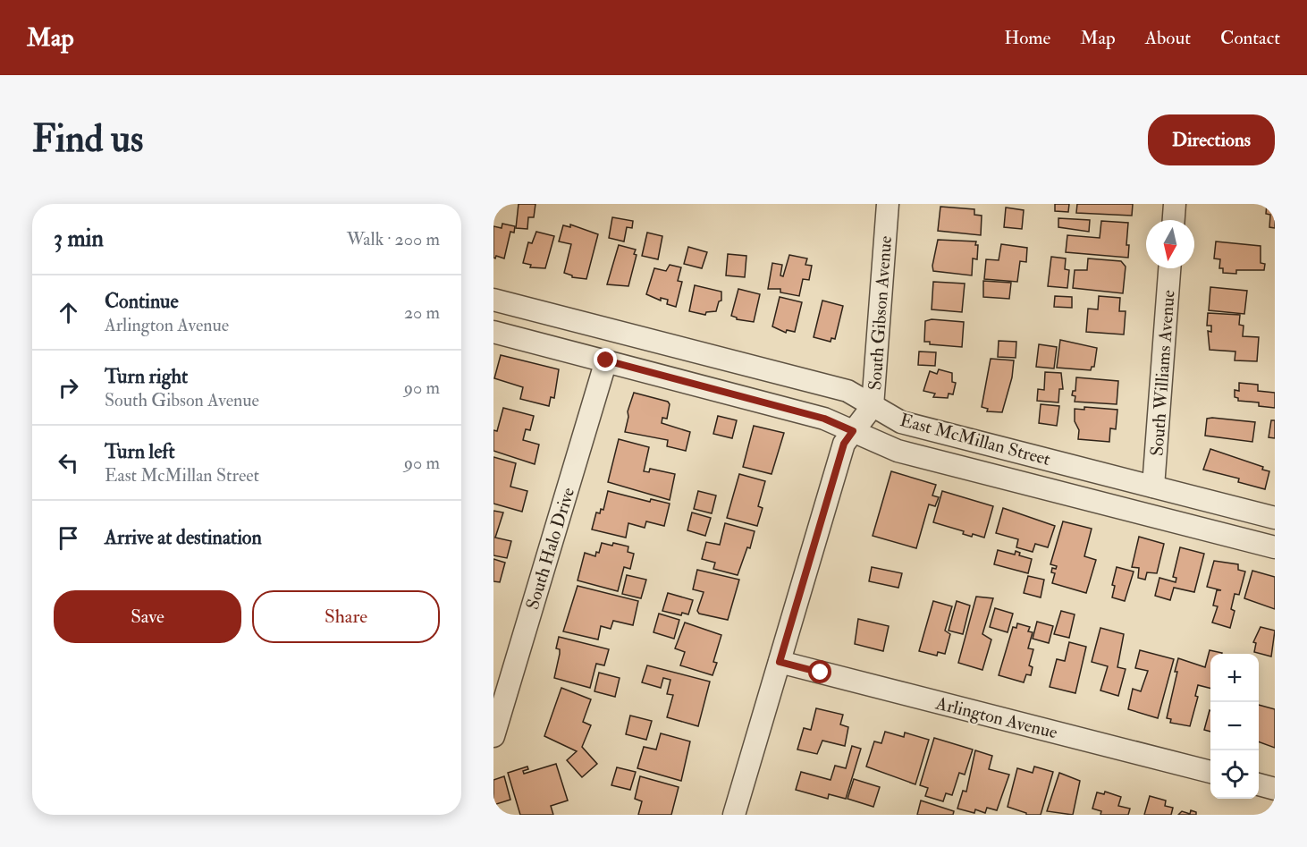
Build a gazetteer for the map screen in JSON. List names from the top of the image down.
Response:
{
  "streets": {
    "street": [
      "South Gibson Avenue",
      "South Williams Avenue",
      "East McMillan Street",
      "South Halo Drive",
      "Arlington Avenue"
    ]
  },
  "crossings": [
    ["South Gibson Avenue", "East McMillan Street"],
    ["South Gibson Avenue", "Arlington Avenue"],
    ["South Williams Avenue", "East McMillan Street"],
    ["East McMillan Street", "South Halo Drive"]
  ],
  "north": "bottom",
  "page": {
    "header": "Map",
    "nav": [
      "Home",
      "Map",
      "About",
      "Contact"
    ],
    "buttons": [
      "Directions",
      ["Save", "Share"]
    ],
    "title": "Find us",
    "heading": ["3 min", "Walk · 200 m"],
    "list": [
      ["Continue", "Arlington Avenue", "20 m"],
      ["Turn right", "South Gibson Avenue", "90 m"],
      ["Turn left", "East McMillan Street", "90 m"],
      "Arrive at destination"
    ],
    "map_buttons": ["+", "−"]
  }
}
